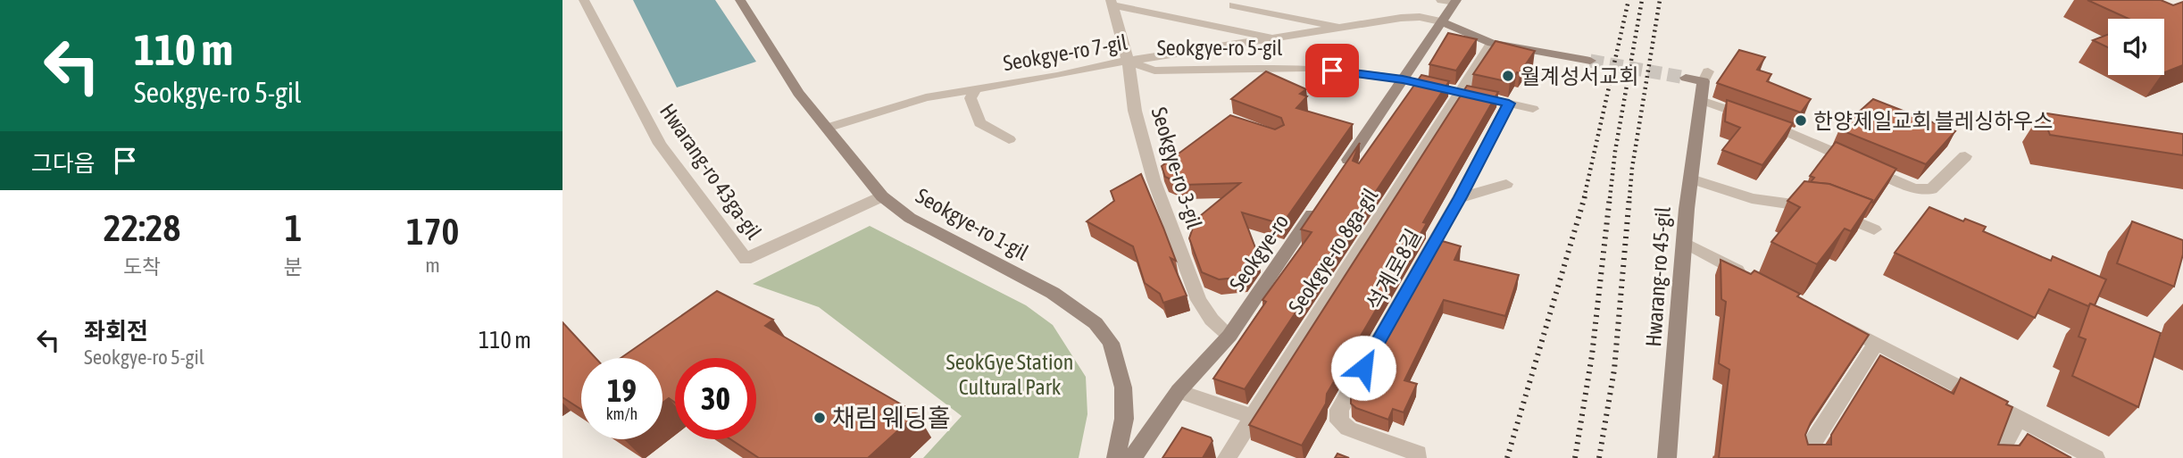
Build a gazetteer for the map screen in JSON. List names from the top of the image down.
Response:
{
  "streets": {
    "street": [
      "Seokgye-ro 5-gil",
      "Seokgye-ro 7-gil",
      "Seokgye-ro 3-gil",
      "Hwarang-ro 43ga-gil",
      "Seokgye-ro 1-gil",
      "Seokgye-ro 8ga-gil",
      "Seokgye-ro",
      "석계로8길",
      "Hwarang-ro 45-gil"
    ]
  },
  "crossings": [
    ["Seokgye-ro 5-gil", "Seokgye-ro 7-gil"],
    ["Seokgye-ro 5-gil", "Seokgye-ro 3-gil"],
    ["Seokgye-ro 5-gil", "Seokgye-ro 8ga-gil"],
    ["Seokgye-ro 5-gil", "석계로8길"],
    ["Seokgye-ro 7-gil", "Seokgye-ro 3-gil"],
    ["Seokgye-ro 7-gil", "Seokgye-ro 1-gil"],
    ["Seokgye-ro 3-gil", "Seokgye-ro"],
    ["Hwarang-ro 43ga-gil", "Seokgye-ro 1-gil"]
  ],
  "parks": ["SeokGye Station Cultural Park"],
  "places": ["월계성서교회", "한양제일교회 블레싱하우스", "채림 웨딩홀"],
  "page": {
    "turn": ["110 m", "Seokgye-ro 5-gil"],
    "then": "그다음",
    "eta": [
      "22:28",
      "도착",
      "1",
      "분",
      "170",
      "m"
    ],
    "list": [
      {
        "name": "좌회전",
        "note": "Seokgye-ro 5-gil",
        "value": "110 m"
      }
    ],
    "speed": "19 km/h",
    "limit": "30"
  }
}
